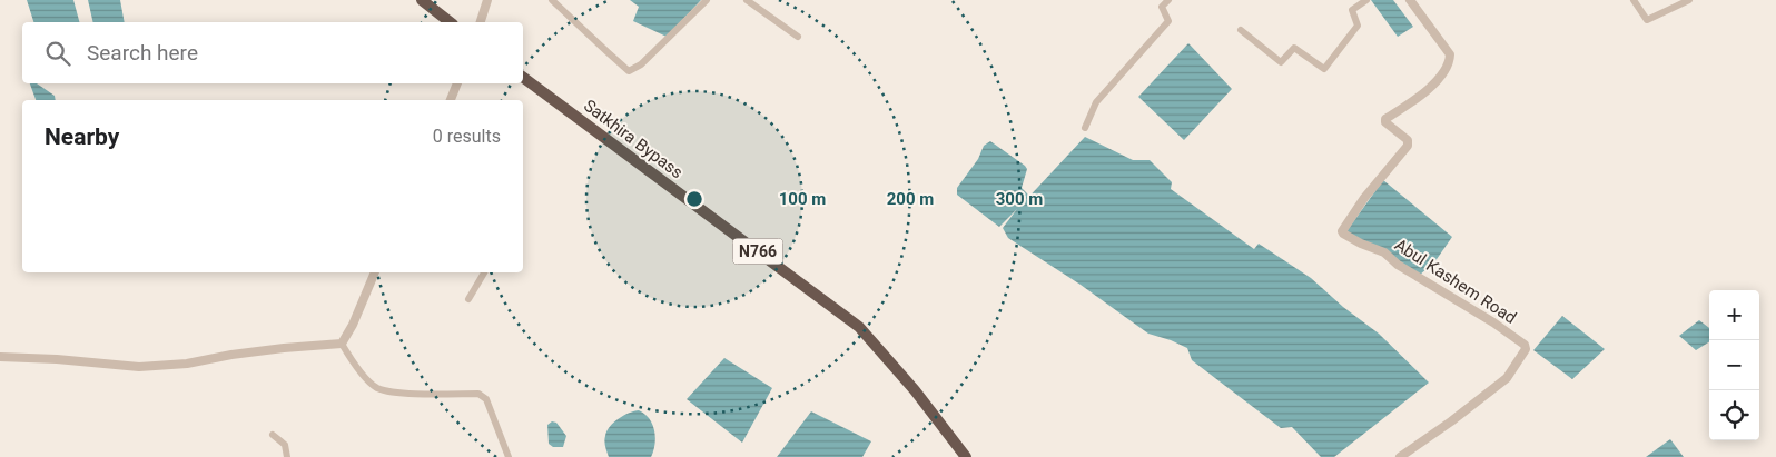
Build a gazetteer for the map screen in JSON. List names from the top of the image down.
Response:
{
  "streets": {
    "highway": ["Satkhira Bypass", "N766"],
    "street": ["Abul Kashem Road"]
  },
  "page": {
    "search": "Search here",
    "heading": ["Nearby", "0 results"],
    "map_buttons": ["+", "−"]
  },
  "rings": ["100 m", "200 m", "300 m"]
}
